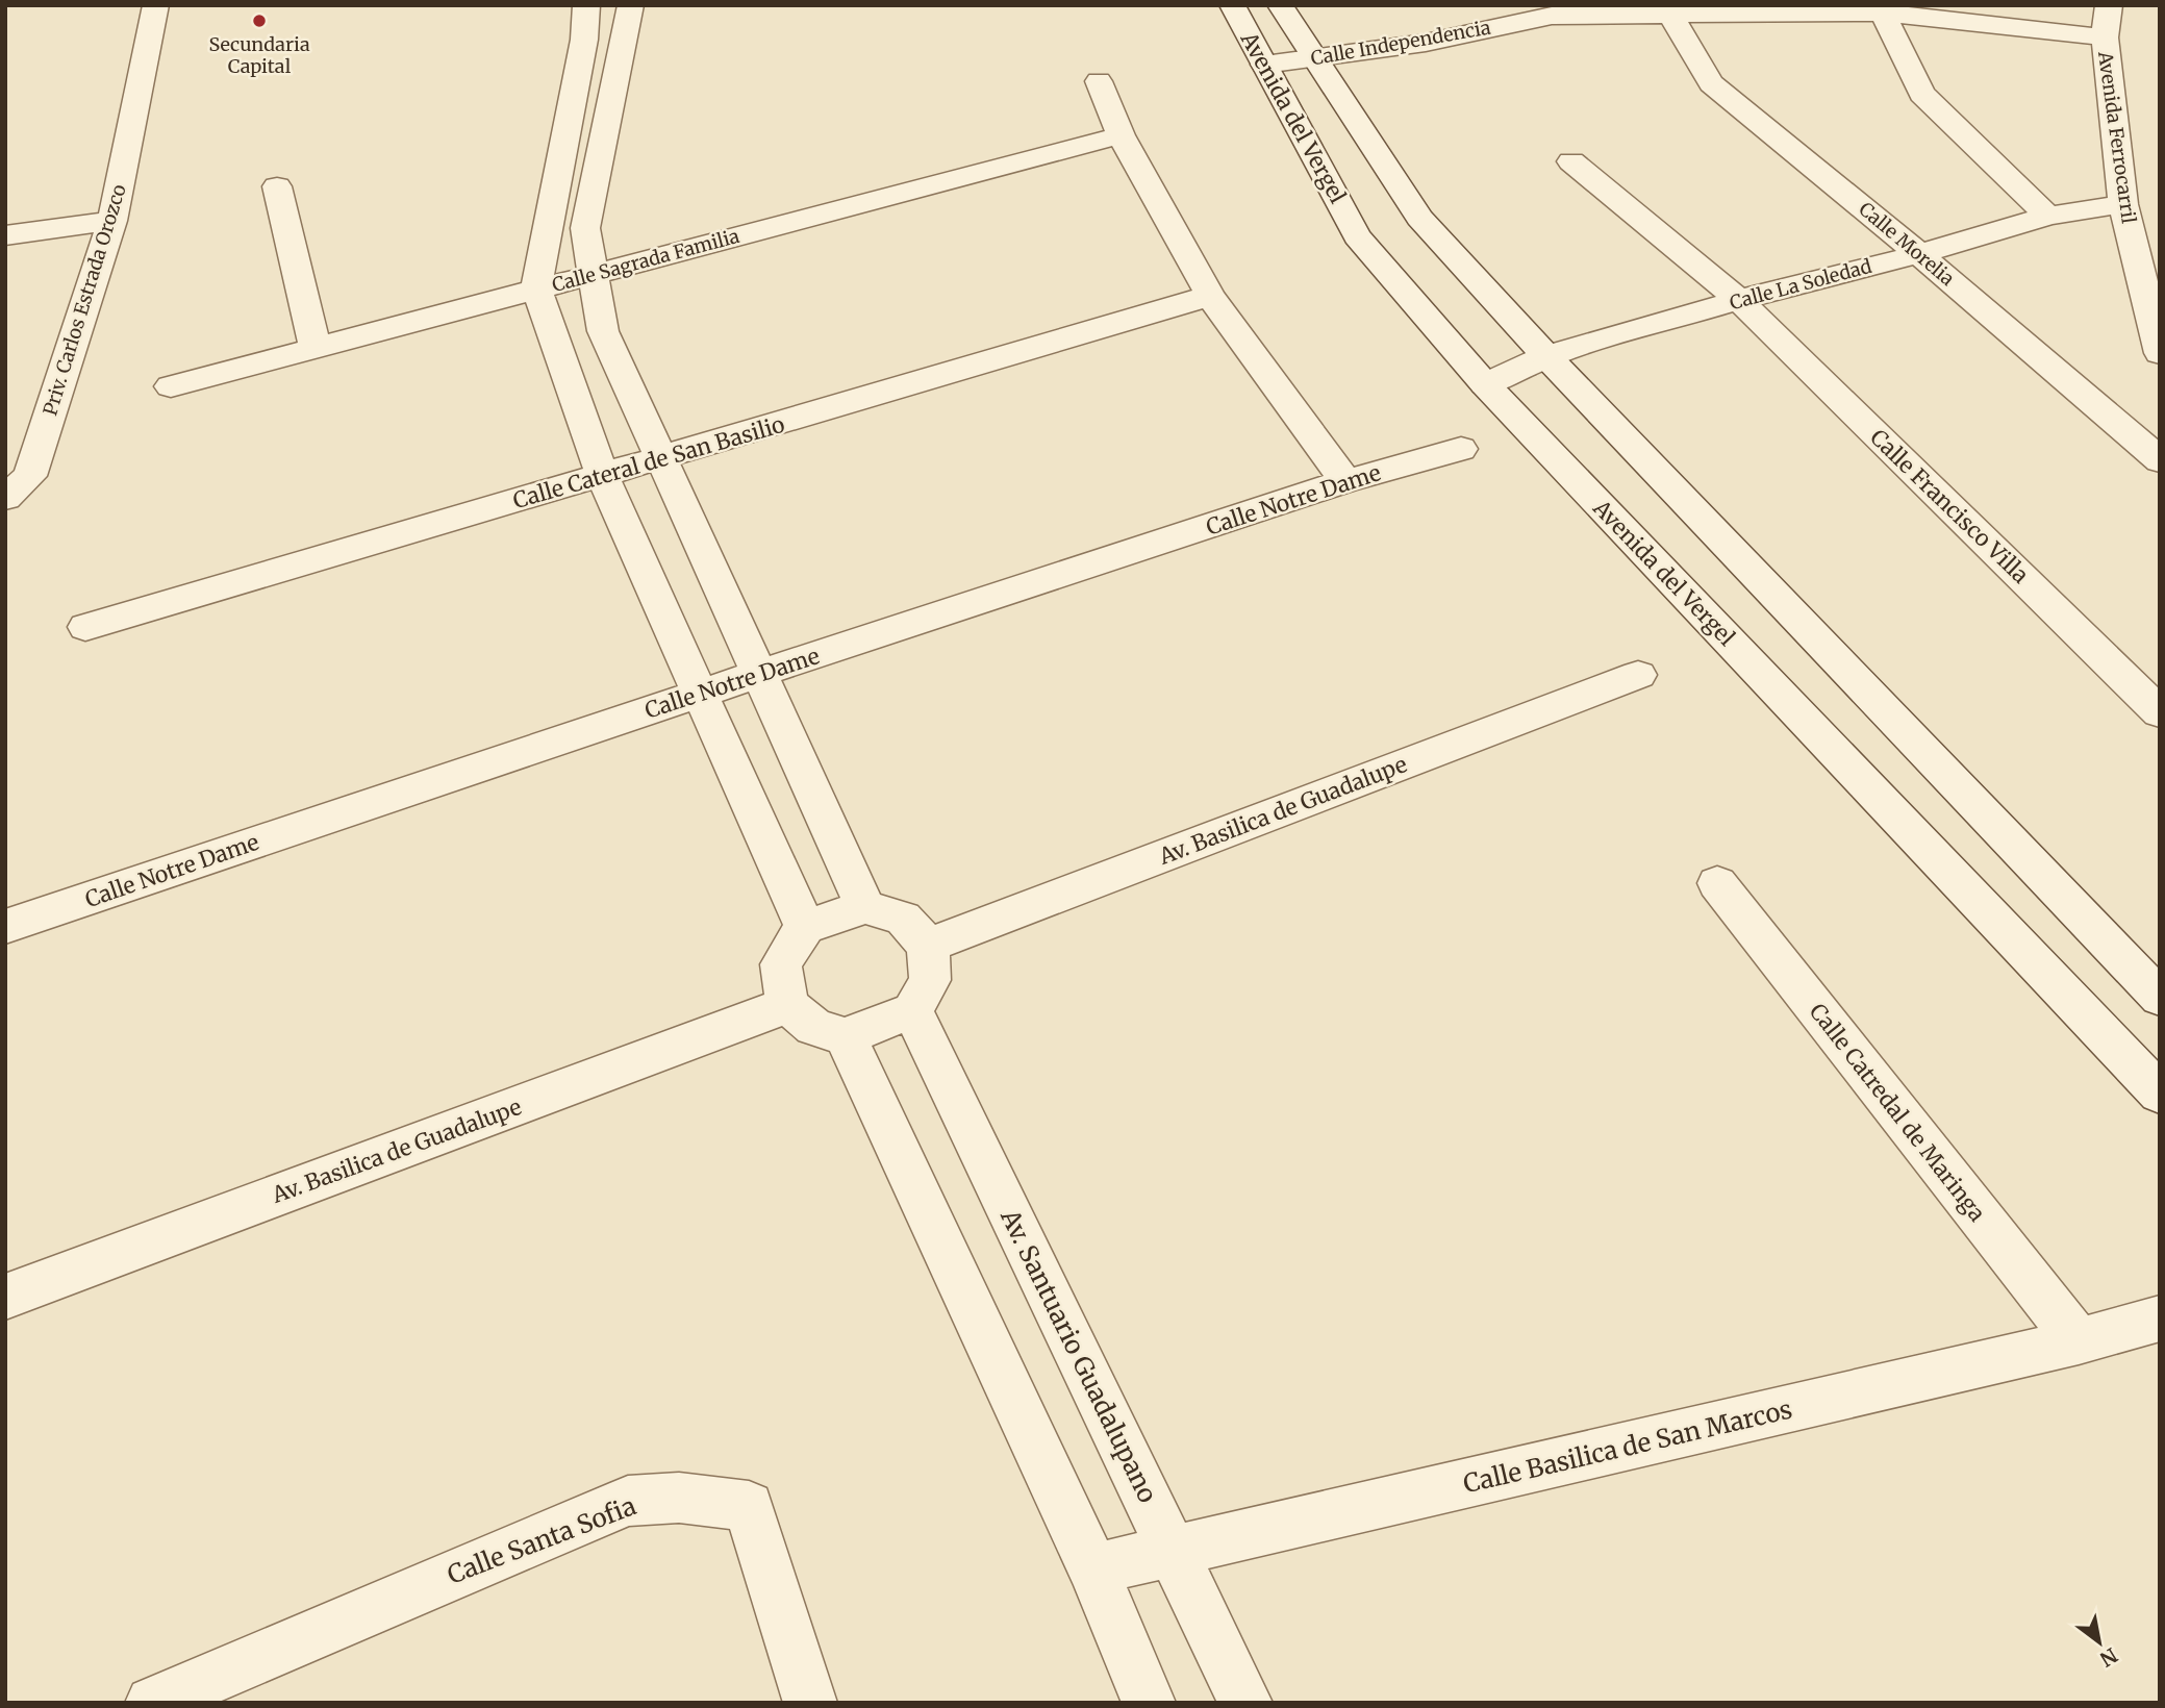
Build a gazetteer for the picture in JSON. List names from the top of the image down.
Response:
{
  "streets": {
    "street": [
      "Calle Independencia",
      "Avenida del Vergel",
      "Avenida Ferrocarril",
      "Calle Morelia",
      "Calle Sagrada Familia",
      "Calle La Soledad",
      "Priv. Carlos Estrada Orozco",
      "Calle Cateral de San Basilio",
      "Calle Notre Dame",
      "Calle Francisco Villa",
      "Av. Basilica de Guadalupe",
      "Calle Catredal de Maringa",
      "Av. Santuario Guadalupano",
      "Calle Basilica de San Marcos",
      "Calle Santa Sofia"
    ]
  },
  "crossings": [
    ["Calle Independencia", "Avenida del Vergel"],
    ["Calle Independencia", "Avenida Ferrocarril"],
    ["Calle Independencia", "Calle Morelia"],
    ["Avenida del Vergel", "Calle La Soledad"],
    ["Avenida Ferrocarril", "Calle La Soledad"],
    ["Calle Morelia", "Calle La Soledad"],
    ["Calle La Soledad", "Calle Francisco Villa"],
    ["Av. Basilica de Guadalupe", "Av. Santuario Guadalupano"],
    ["Calle Catredal de Maringa", "Calle Basilica de San Marcos"],
    ["Av. Santuario Guadalupano", "Calle Basilica de San Marcos"]
  ],
  "places": ["Secundaria Capital"],
  "north": "bottom right"
}
